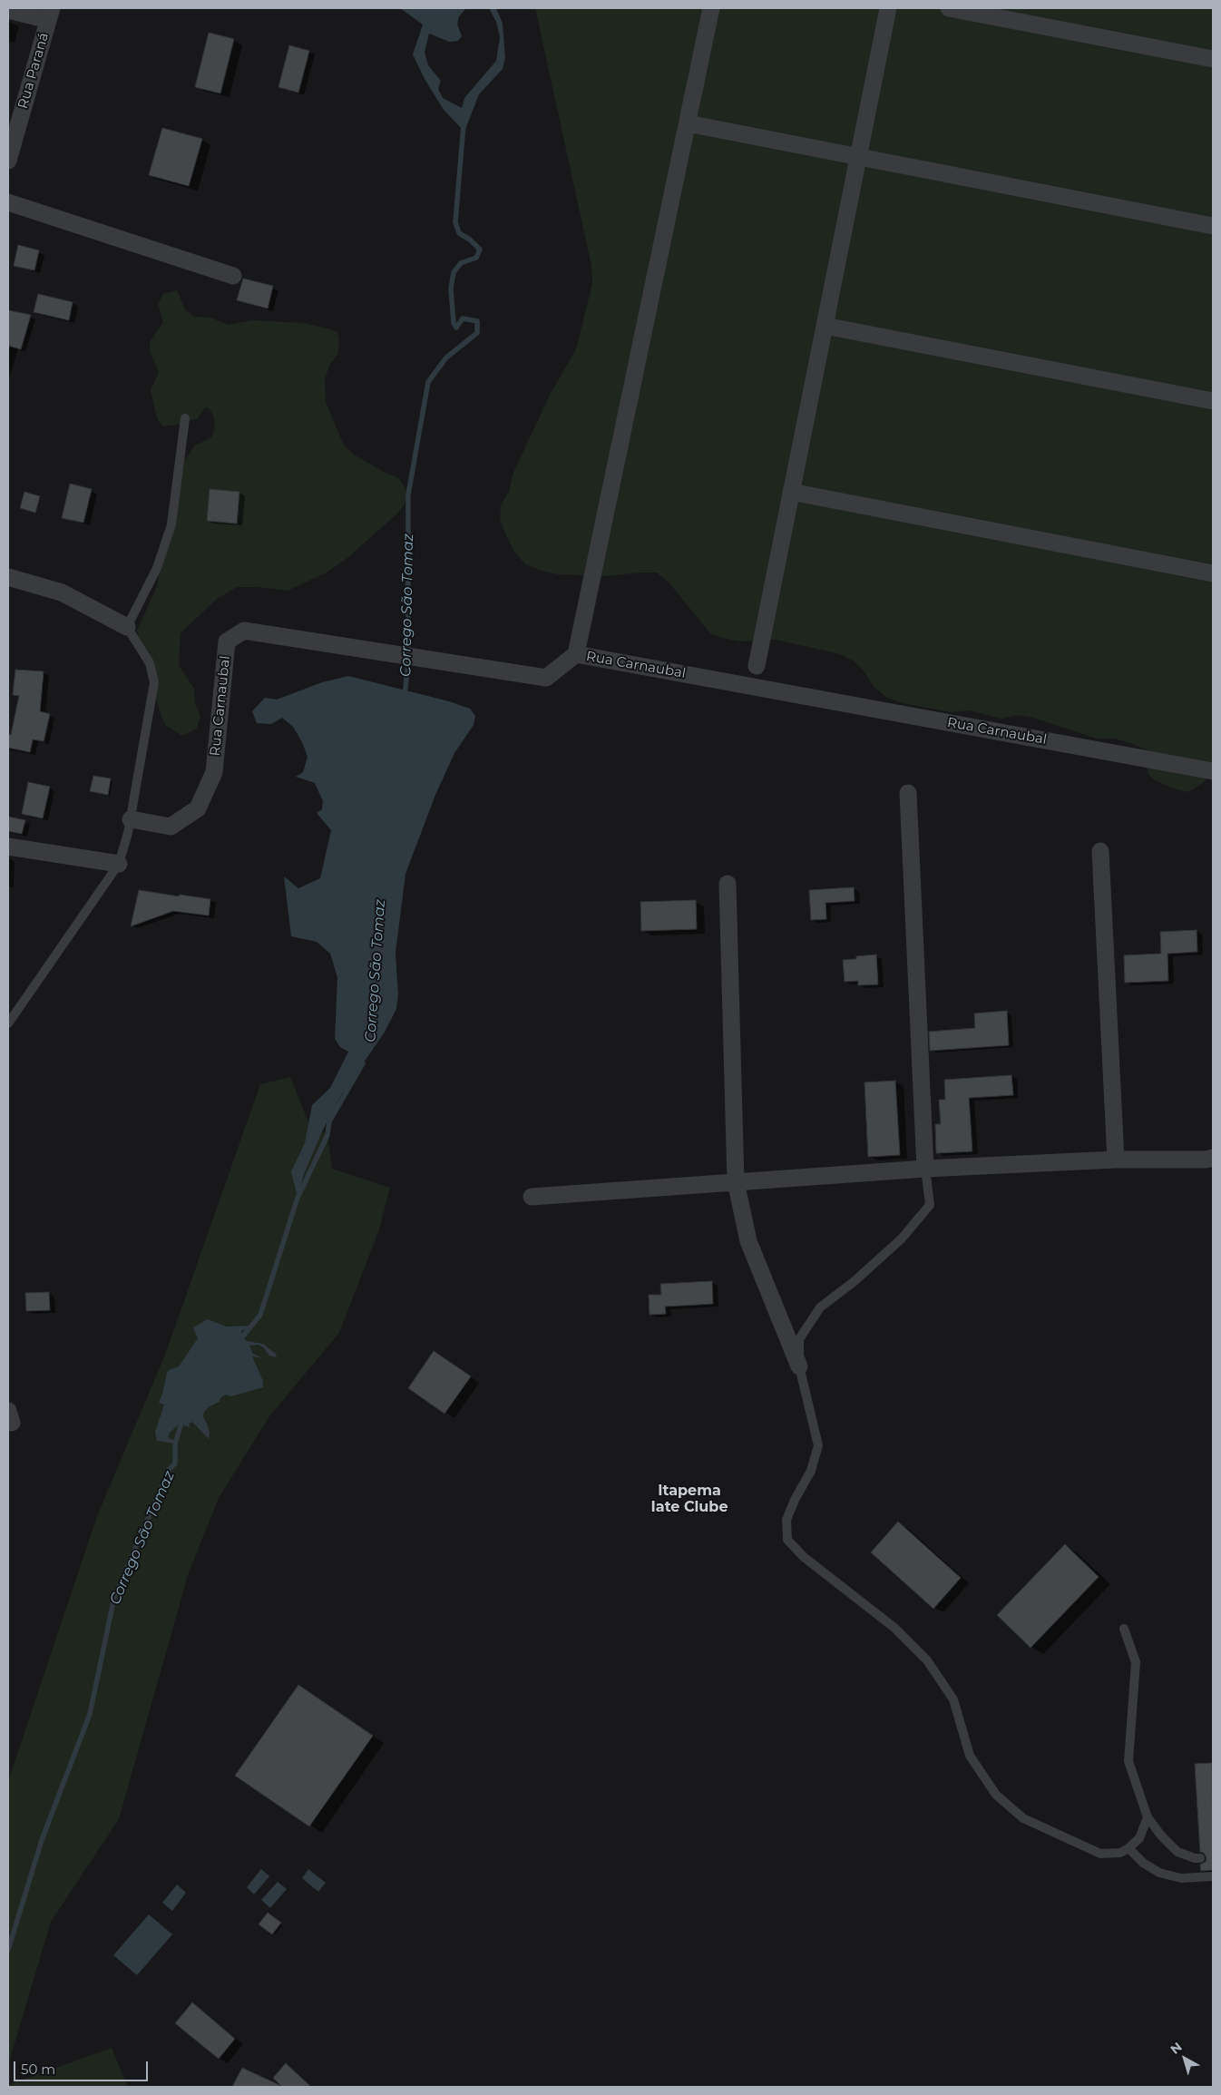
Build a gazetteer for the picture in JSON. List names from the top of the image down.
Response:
{
  "streets": {
    "street": ["Rua Paraná", "Rua Carnaubal"]
  },
  "districts": ["Itapema Iate Clube"],
  "water": ["Corrego São Tomaz"],
  "scale_bar": "50 m",
  "north": "top left"
}
